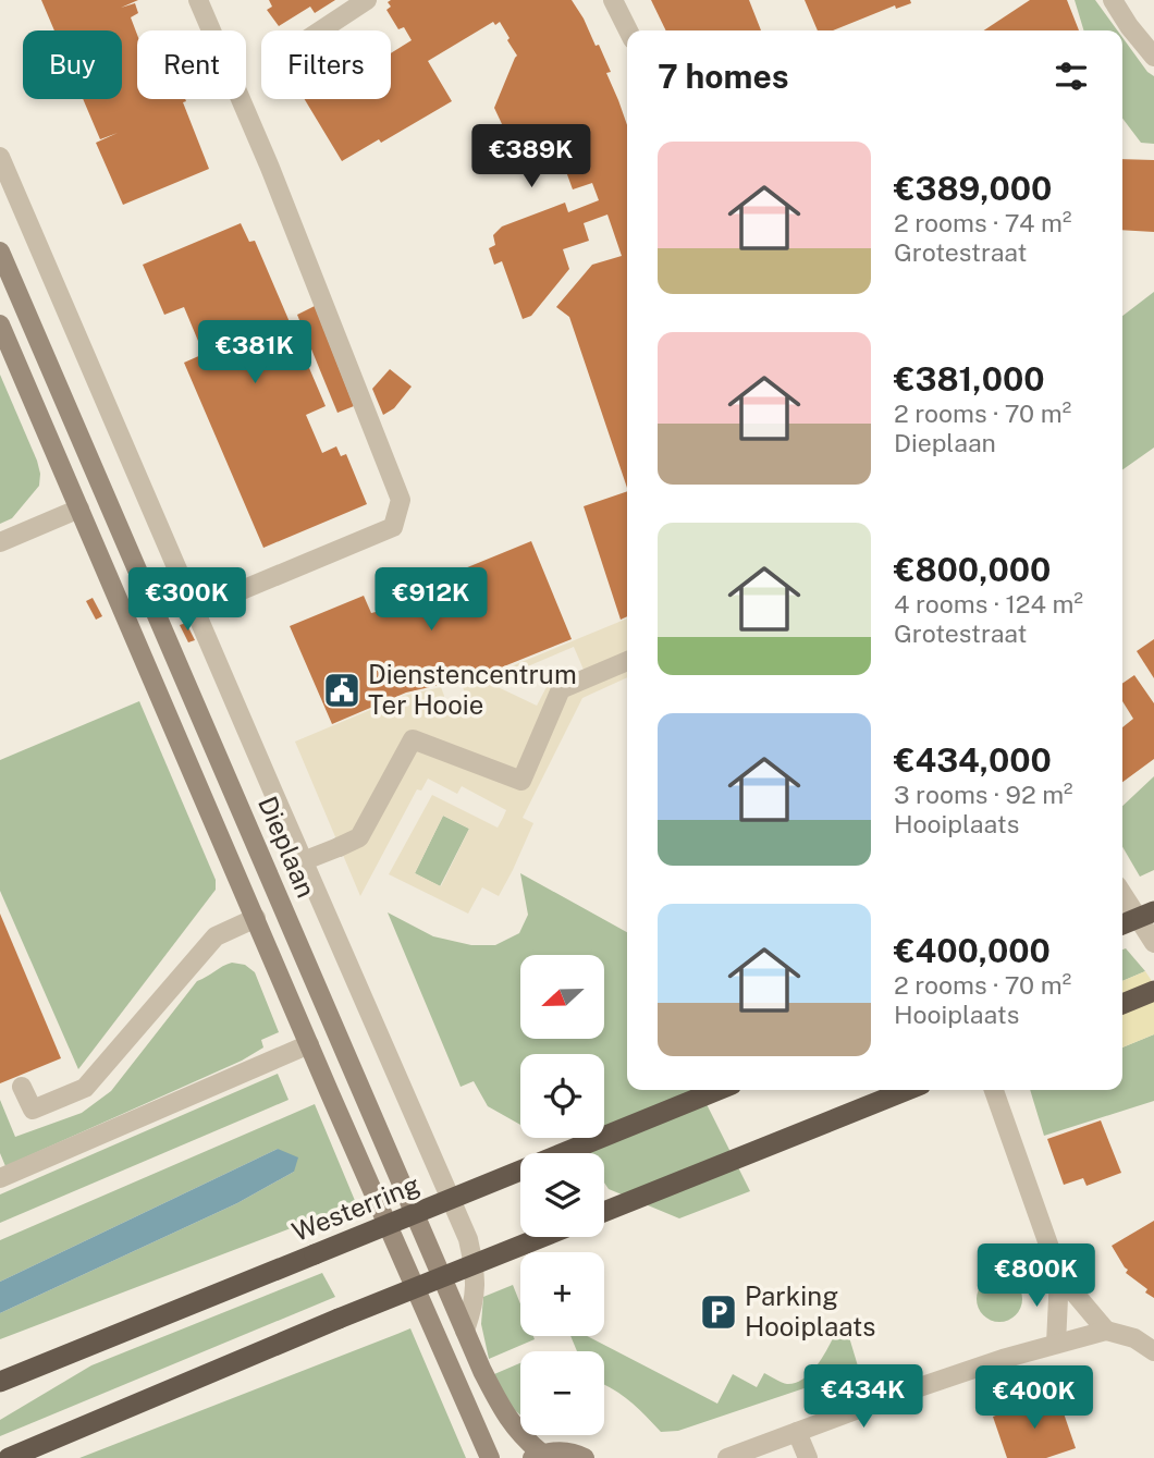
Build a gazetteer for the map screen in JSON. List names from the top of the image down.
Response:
{
  "streets": {
    "highway": ["Westerring"],
    "main road": ["Dieplaan"]
  },
  "places": {
    "public building": ["Dienstencentrum Ter Hooie"],
    "parking": ["Parking Hooiplaats"]
  },
  "north": "left",
  "page": {
    "chip": ["Buy", "Rent", "Filters"],
    "heading": "7 homes",
    "list": [
      {
        "name": "€389,000",
        "note": "2 rooms · 74 m² · Grotestraat"
      },
      {
        "name": "€381,000",
        "note": "2 rooms · 70 m² · Dieplaan"
      },
      {
        "name": "€800,000",
        "note": "4 rooms · 124 m² · Grotestraat"
      },
      {
        "name": "€434,000",
        "note": "3 rooms · 92 m² · Hooiplaats"
      },
      {
        "name": "€400,000",
        "note": "2 rooms · 70 m² · Hooiplaats"
      }
    ],
    "price": [
      "€389K",
      "€381K",
      "€300K",
      "€912K",
      "€800K",
      "€434K",
      "€400K"
    ],
    "map_buttons": ["+", "−"]
  }
}
